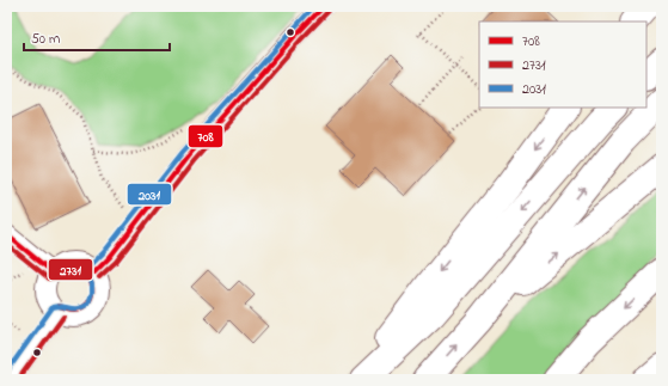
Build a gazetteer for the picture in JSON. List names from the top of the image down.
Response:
{
  "lines": ["transit line 708", "transit line 2031", "transit line 2731"],
  "legend": ["708", "2731", "2031"],
  "scale_bar": "50 m"
}
